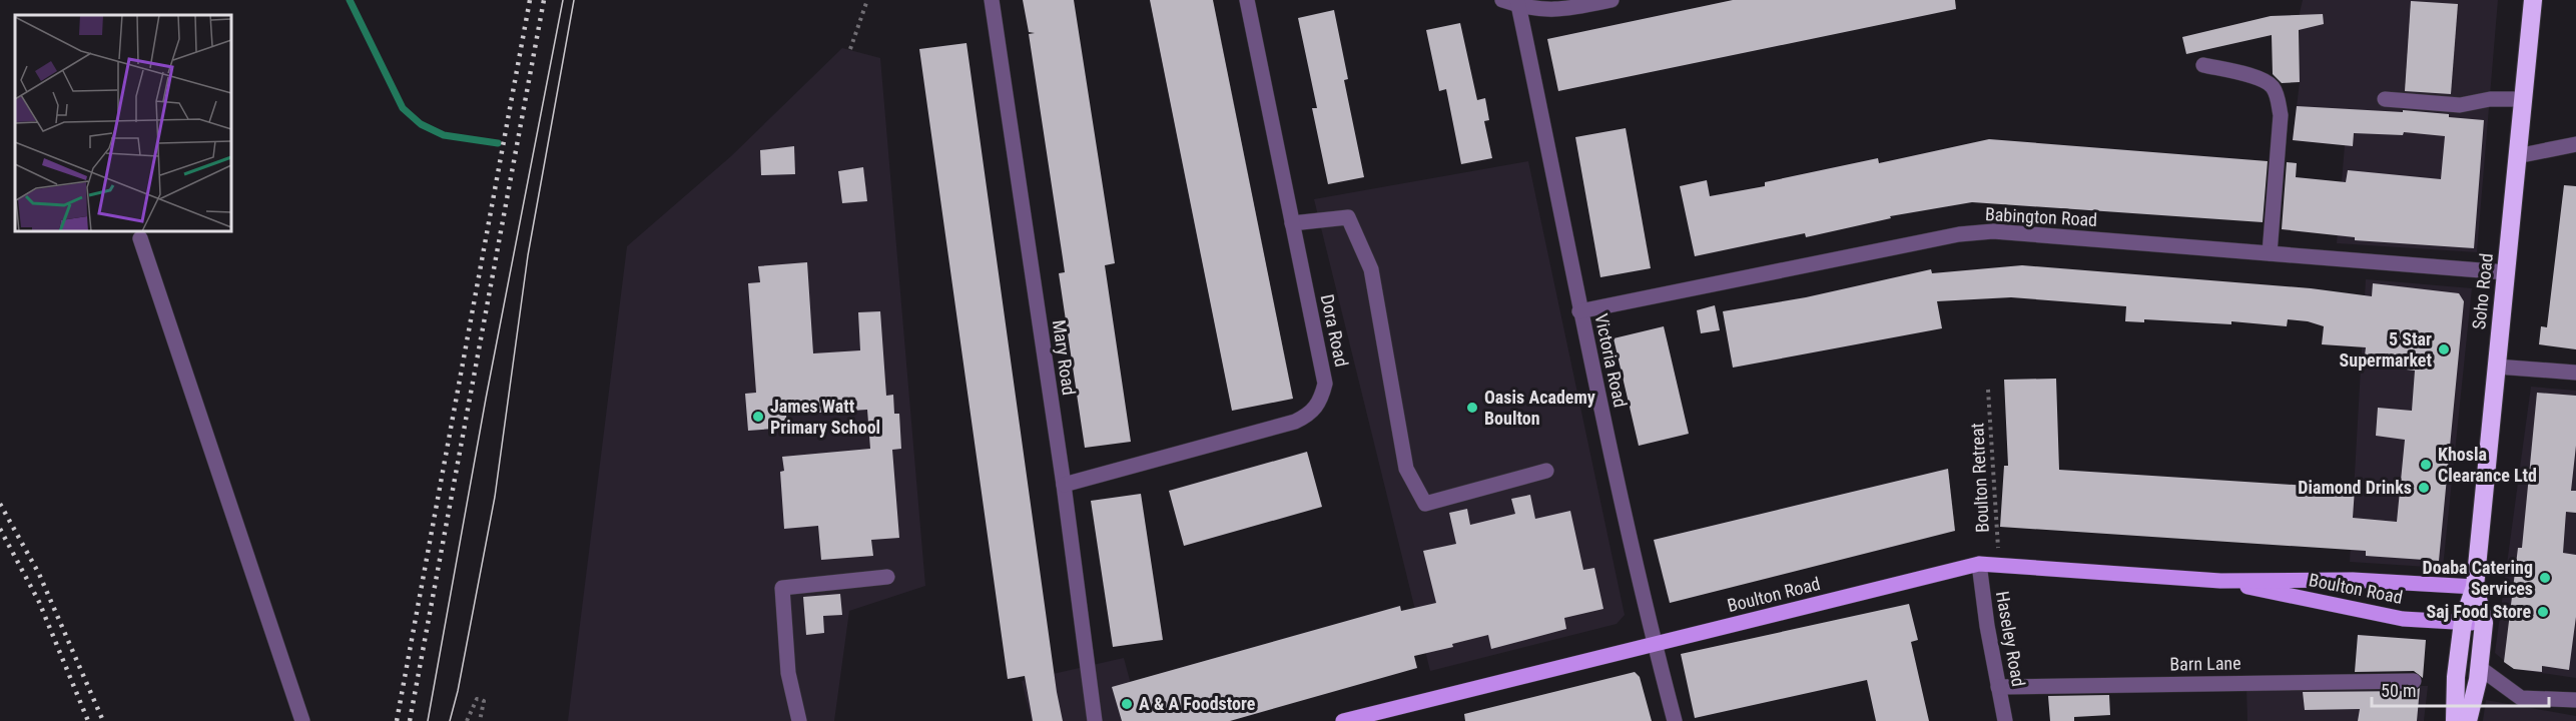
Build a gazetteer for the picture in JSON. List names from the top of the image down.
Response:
{
  "streets": {
    "highway": ["Soho Road"],
    "main road": ["Boulton Road"],
    "street": [
      "Babington Road",
      "Dora Road",
      "Mary Road",
      "Victoria Road",
      "Haseley Road",
      "Barn Lane"
    ],
    "path": ["Boulton Retreat"]
  },
  "crossings": [
    ["Babington Road", "Soho Road"],
    ["Babington Road", "Victoria Road"],
    ["Soho Road", "Boulton Road"],
    ["Dora Road", "Mary Road"],
    ["Victoria Road", "Boulton Road"],
    ["Boulton Retreat", "Boulton Road"],
    ["Boulton Road", "Haseley Road"],
    ["Haseley Road", "Barn Lane"]
  ],
  "places": [
    "5 Star Supermarket",
    "Oasis Academy Boulton",
    "James Watt Primary School",
    "Khosla Clearance Ltd",
    "Diamond Drinks",
    "Doaba Catering Services",
    "Saj Food Store",
    "A & A Foodstore"
  ],
  "scale_bar": "50 m"
}
